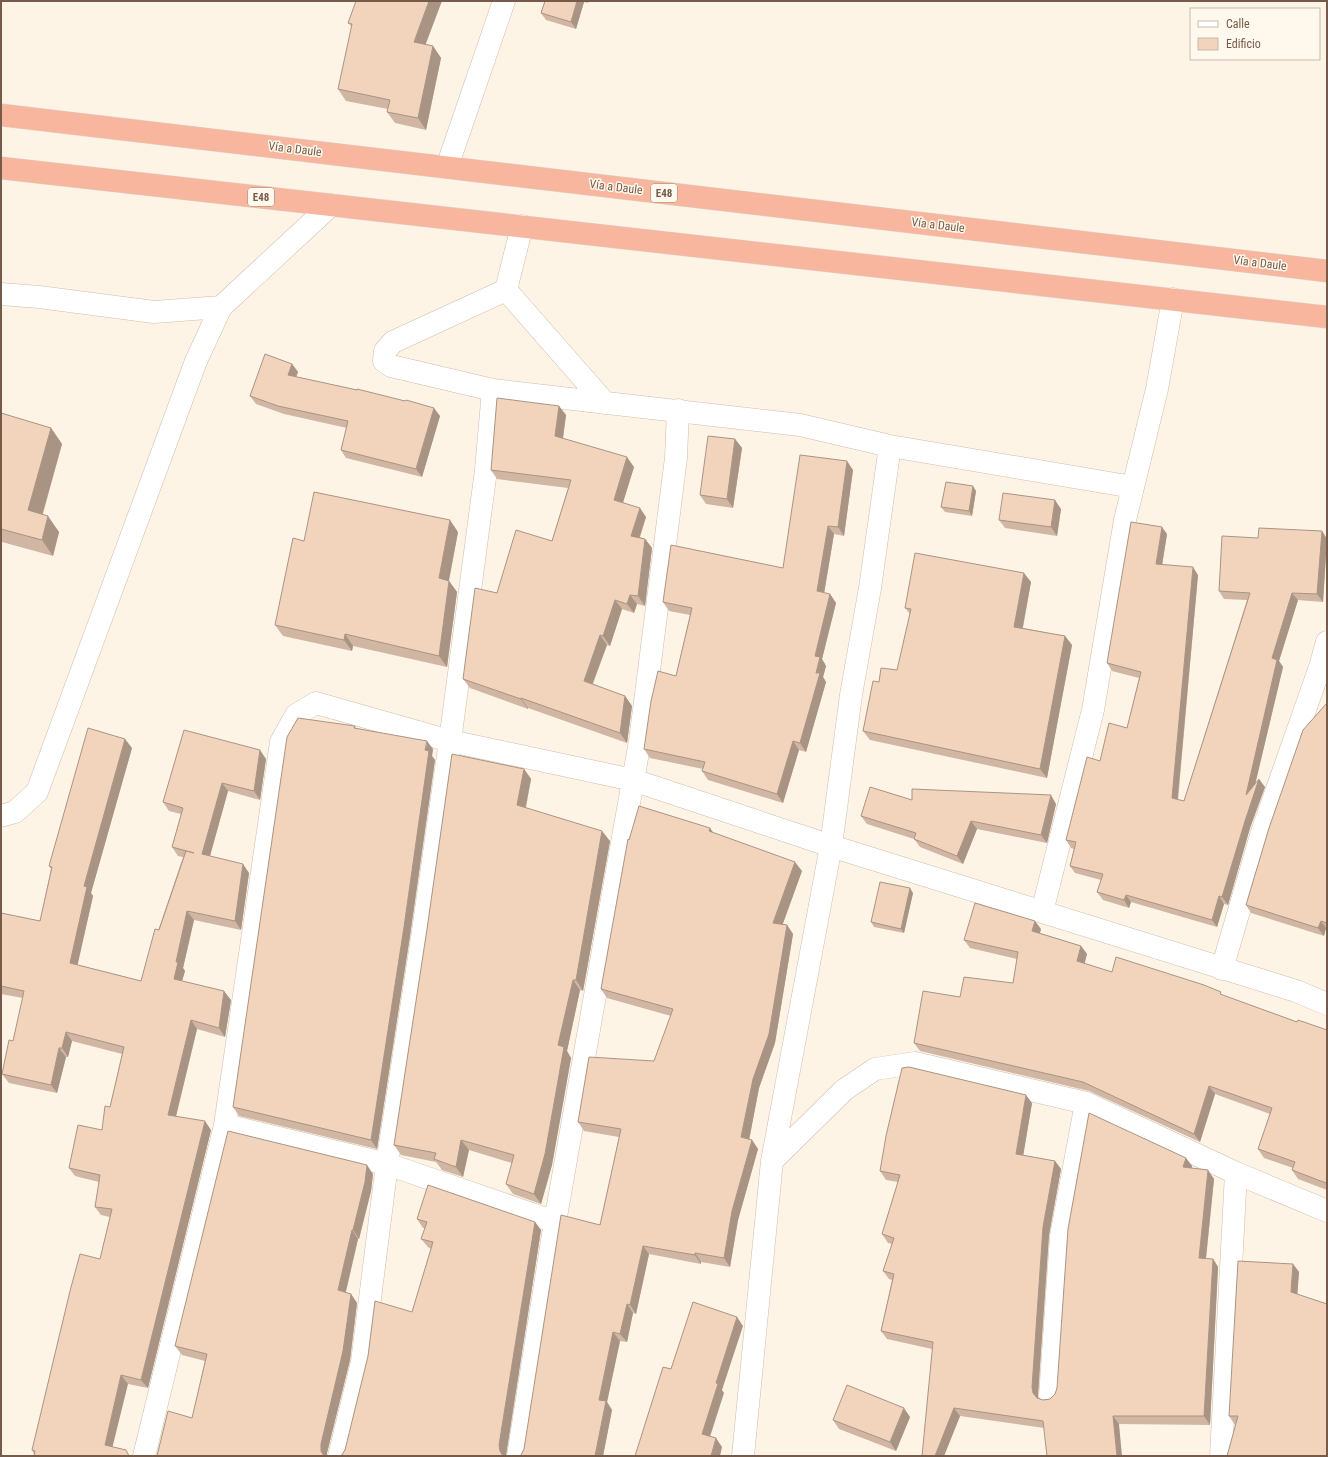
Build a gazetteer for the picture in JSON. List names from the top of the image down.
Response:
{
  "streets": {
    "highway": ["Vía a Daule", "E48"]
  },
  "legend": ["Calle", "Edificio"]
}
